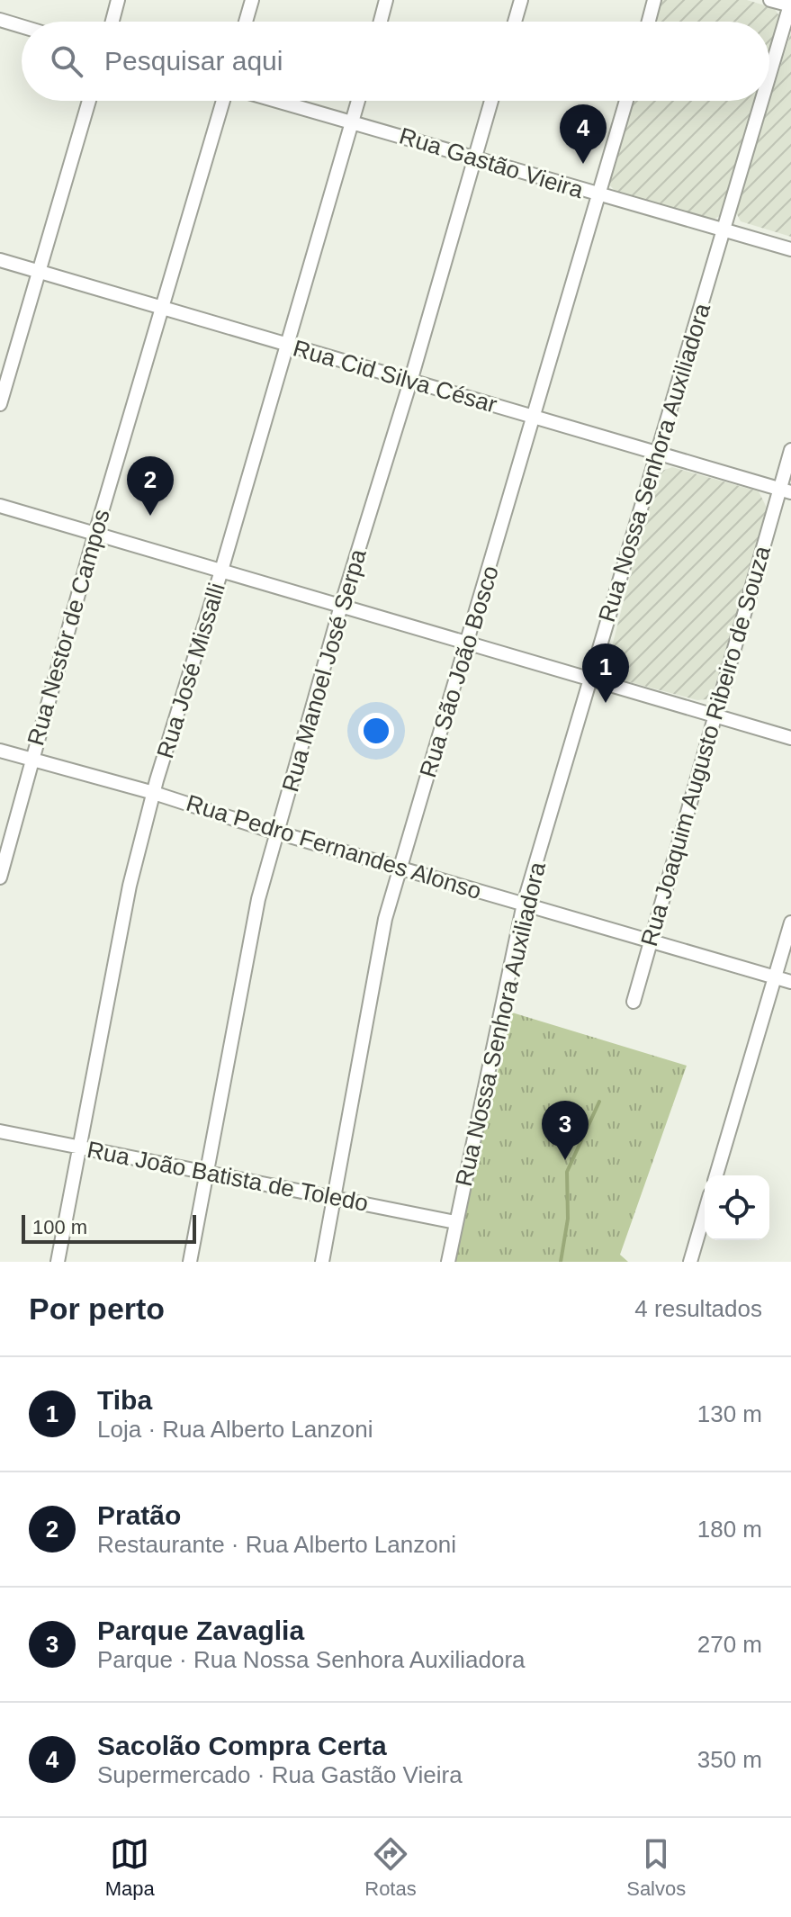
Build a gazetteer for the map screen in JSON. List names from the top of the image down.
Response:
{
  "streets": {
    "street": [
      "Rua Gastão Vieira",
      "Rua Cid Silva César",
      "Rua Nossa Senhora Auxiliadora",
      "Rua Nestor de Campos",
      "Rua José Missalli",
      "Rua Manoel José Serpa",
      "Rua São João Bosco",
      "Rua Joaquim Augusto Ribeiro de Souza",
      "Rua Pedro Fernandes Alonso",
      "Rua João Batista de Toledo"
    ]
  },
  "crossings": [
    ["Rua Gastão Vieira", "Rua Nossa Senhora Auxiliadora"],
    ["Rua Gastão Vieira", "Rua José Missalli"],
    ["Rua Gastão Vieira", "Rua Manoel José Serpa"],
    ["Rua Gastão Vieira", "Rua São João Bosco"],
    ["Rua Cid Silva César", "Rua Nossa Senhora Auxiliadora"],
    ["Rua Cid Silva César", "Rua Nestor de Campos"],
    ["Rua Cid Silva César", "Rua José Missalli"],
    ["Rua Cid Silva César", "Rua Manoel José Serpa"],
    ["Rua Cid Silva César", "Rua São João Bosco"],
    ["Rua Cid Silva César", "Rua Joaquim Augusto Ribeiro de Souza"],
    ["Rua Nossa Senhora Auxiliadora", "Rua Pedro Fernandes Alonso"],
    ["Rua Nossa Senhora Auxiliadora", "Rua João Batista de Toledo"],
    ["Rua Nestor de Campos", "Rua Pedro Fernandes Alonso"],
    ["Rua José Missalli", "Rua Pedro Fernandes Alonso"],
    ["Rua José Missalli", "Rua João Batista de Toledo"],
    ["Rua Manoel José Serpa", "Rua Pedro Fernandes Alonso"],
    ["Rua Manoel José Serpa", "Rua João Batista de Toledo"],
    ["Rua São João Bosco", "Rua Pedro Fernandes Alonso"],
    ["Rua São João Bosco", "Rua João Batista de Toledo"],
    ["Rua Joaquim Augusto Ribeiro de Souza", "Rua Pedro Fernandes Alonso"]
  ],
  "scale_bar": "100 m",
  "page": {
    "search": "Pesquisar aqui",
    "pins": [
      "4",
      "2",
      "1",
      "3"
    ],
    "scale": "100 m",
    "heading": ["Por perto", "4 resultados"],
    "list": [
      {
        "mark": "1",
        "name": "Tiba",
        "note": "Loja · Rua Alberto Lanzoni",
        "value": "130 m"
      },
      {
        "mark": "2",
        "name": "Pratão",
        "note": "Restaurante · Rua Alberto Lanzoni",
        "value": "180 m"
      },
      {
        "mark": "3",
        "name": "Parque Zavaglia",
        "note": "Parque · Rua Nossa Senhora Auxiliadora",
        "value": "270 m"
      },
      {
        "mark": "4",
        "name": "Sacolão Compra Certa",
        "note": "Supermercado · Rua Gastão Vieira",
        "value": "350 m"
      }
    ],
    "nav": ["Mapa", "Rotas", "Salvos"]
  }
}
